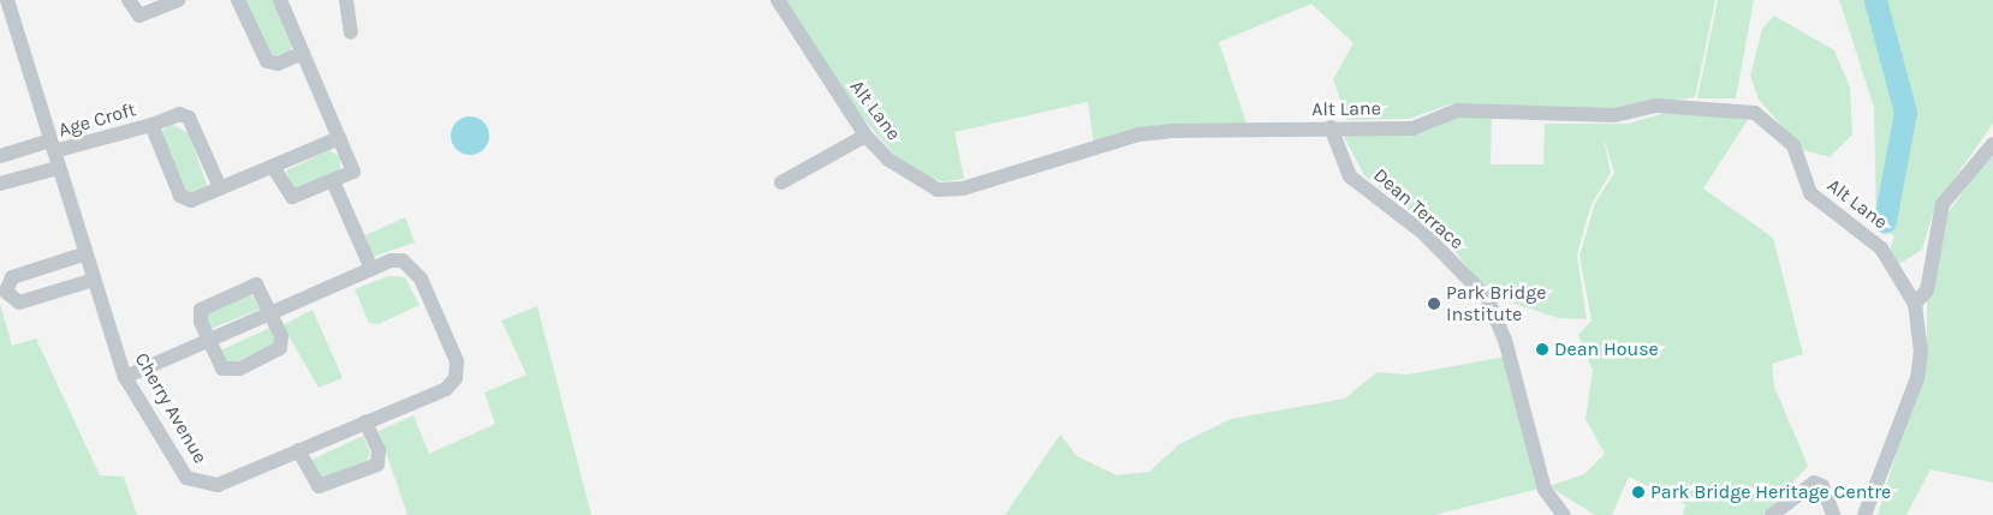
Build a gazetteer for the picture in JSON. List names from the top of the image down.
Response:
{
  "streets": {
    "street": [
      "Alt Lane",
      "Age Croft",
      "Dean Terrace",
      "Cherry Avenue"
    ]
  },
  "crossings": [
    ["Alt Lane", "Dean Terrace"],
    ["Age Croft", "Cherry Avenue"]
  ],
  "places": ["Park Bridge Institute", "Dean House", "Park Bridge Heritage Centre"]
}
